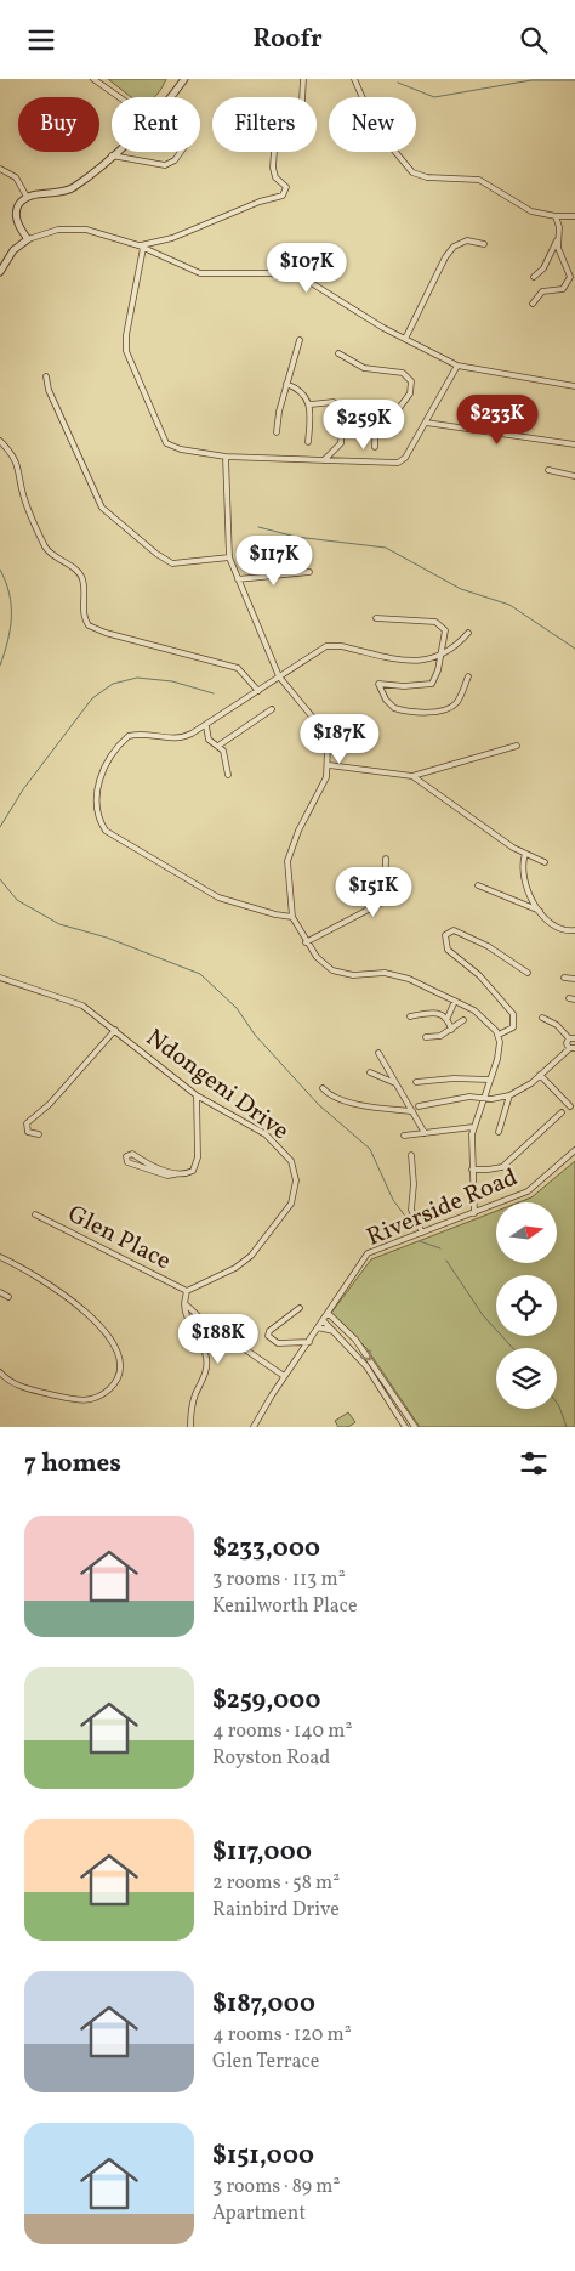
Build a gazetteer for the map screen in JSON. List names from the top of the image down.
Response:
{
  "streets": {
    "street": ["Ndongeni Drive", "Riverside Road", "Glen Place"]
  },
  "crossings": [
    ["Ndongeni Drive", "Glen Place"]
  ],
  "north": "right",
  "page": {
    "header": "Roofr",
    "chip": [
      "Buy",
      "Rent",
      "Filters",
      "New"
    ],
    "price": [
      "$107K",
      "$233K",
      "$259K",
      "$117K",
      "$187K",
      "$151K",
      "$188K"
    ],
    "heading": "7 homes",
    "list": [
      {
        "name": "$233,000",
        "note": "3 rooms · 113 m² · Kenilworth Place"
      },
      {
        "name": "$259,000",
        "note": "4 rooms · 140 m² · Royston Road"
      },
      {
        "name": "$117,000",
        "note": "2 rooms · 58 m² · Rainbird Drive"
      },
      {
        "name": "$187,000",
        "note": "4 rooms · 120 m² · Glen Terrace"
      },
      {
        "name": "$151,000",
        "note": "3 rooms · 89 m² · Apartment"
      }
    ]
  }
}
